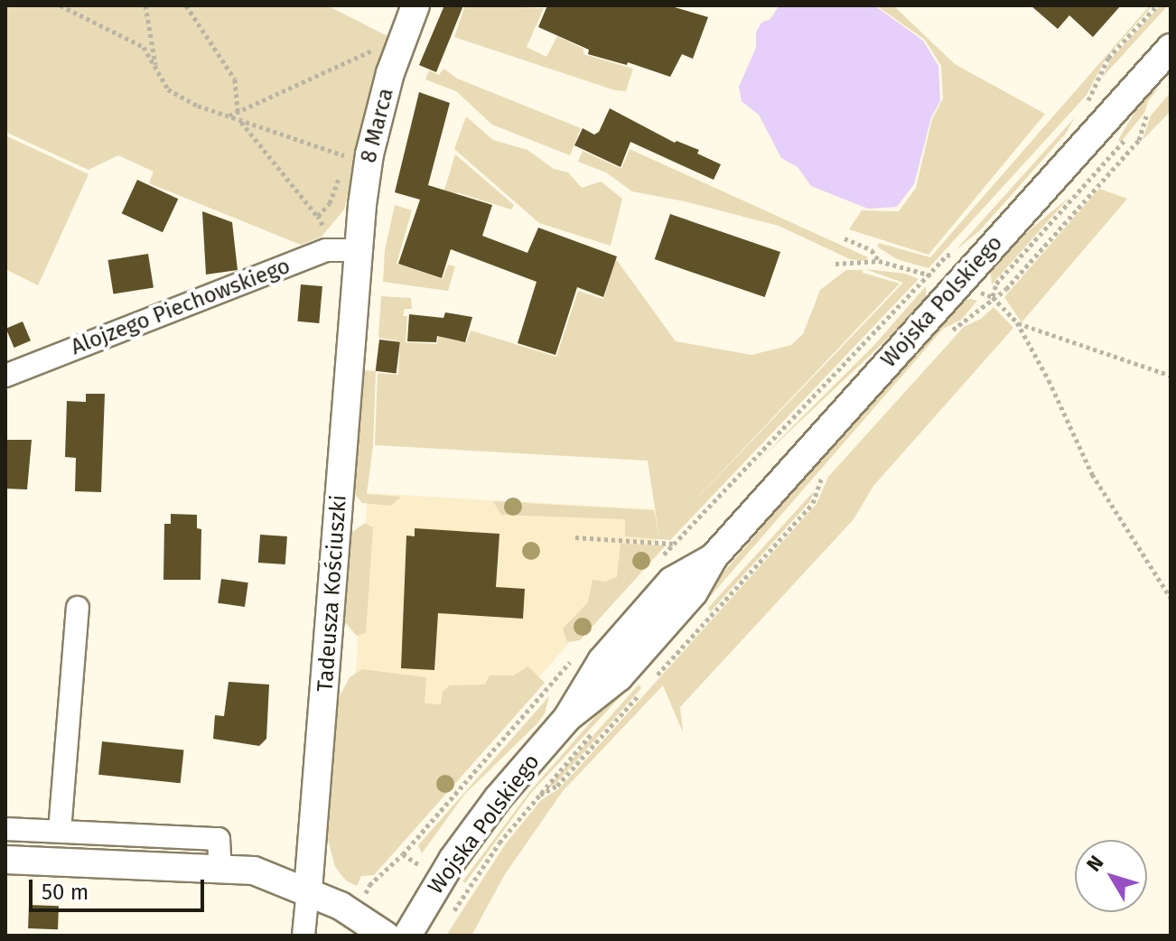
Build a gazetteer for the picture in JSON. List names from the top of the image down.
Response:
{
  "streets": {
    "street": [
      "8 Marca",
      "Wojska Polskiego",
      "Alojzego Piechowskiego",
      "Tadeusza Kościuszki"
    ]
  },
  "crossings": [
    ["8 Marca", "Alojzego Piechowskiego"],
    ["8 Marca", "Tadeusza Kościuszki"],
    ["Alojzego Piechowskiego", "Tadeusza Kościuszki"]
  ],
  "scale_bar": "50 m",
  "north": "top left"
}
